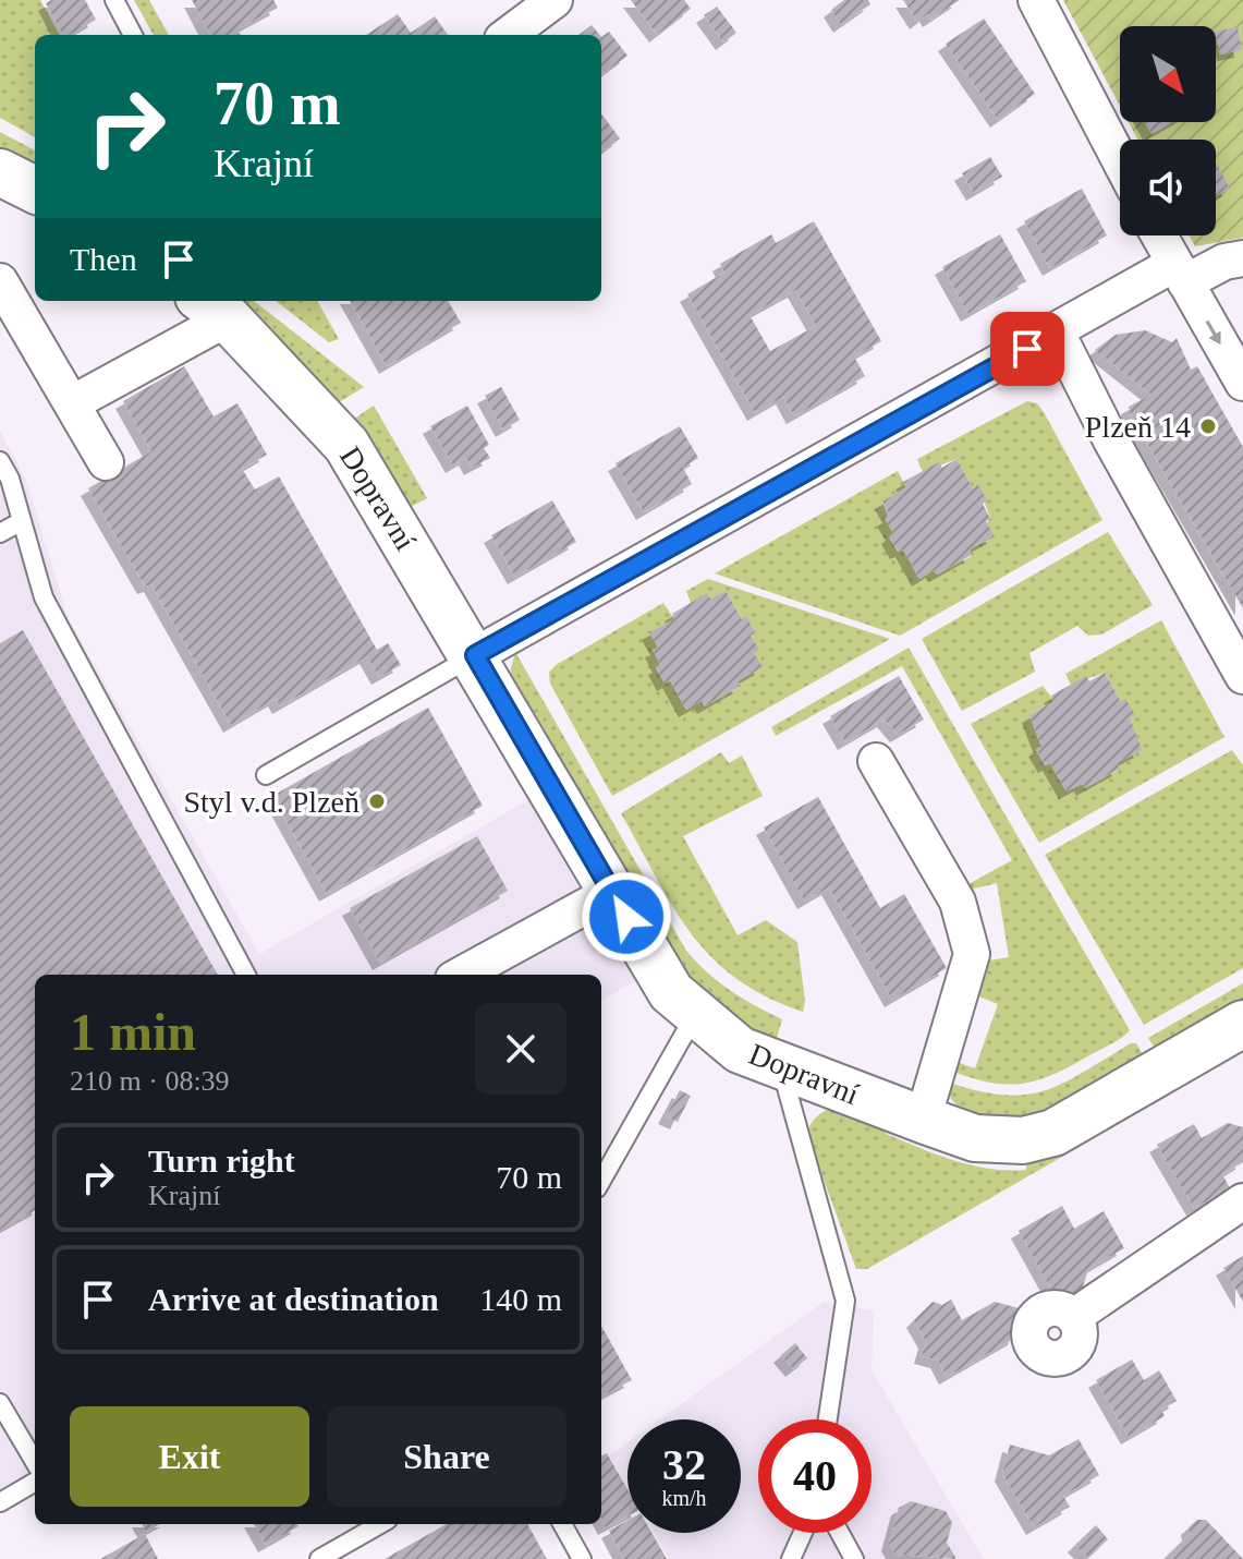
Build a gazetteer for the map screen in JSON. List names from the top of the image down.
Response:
{
  "streets": {
    "street": ["Dopravní"]
  },
  "places": ["Plzeň 14", "Styl v.d. Plzeň"],
  "north": "bottom right",
  "page": {
    "turn": ["70 m", "Krajní"],
    "then": "Then",
    "heading": ["1 min", "210 m · 08:39"],
    "list": [
      {
        "name": "Turn right",
        "note": "Krajní",
        "value": "70 m"
      },
      {
        "name": "Arrive at destination",
        "value": "140 m"
      }
    ],
    "buttons": ["Exit", "Share"],
    "speed": "32 km/h",
    "limit": "40"
  }
}
